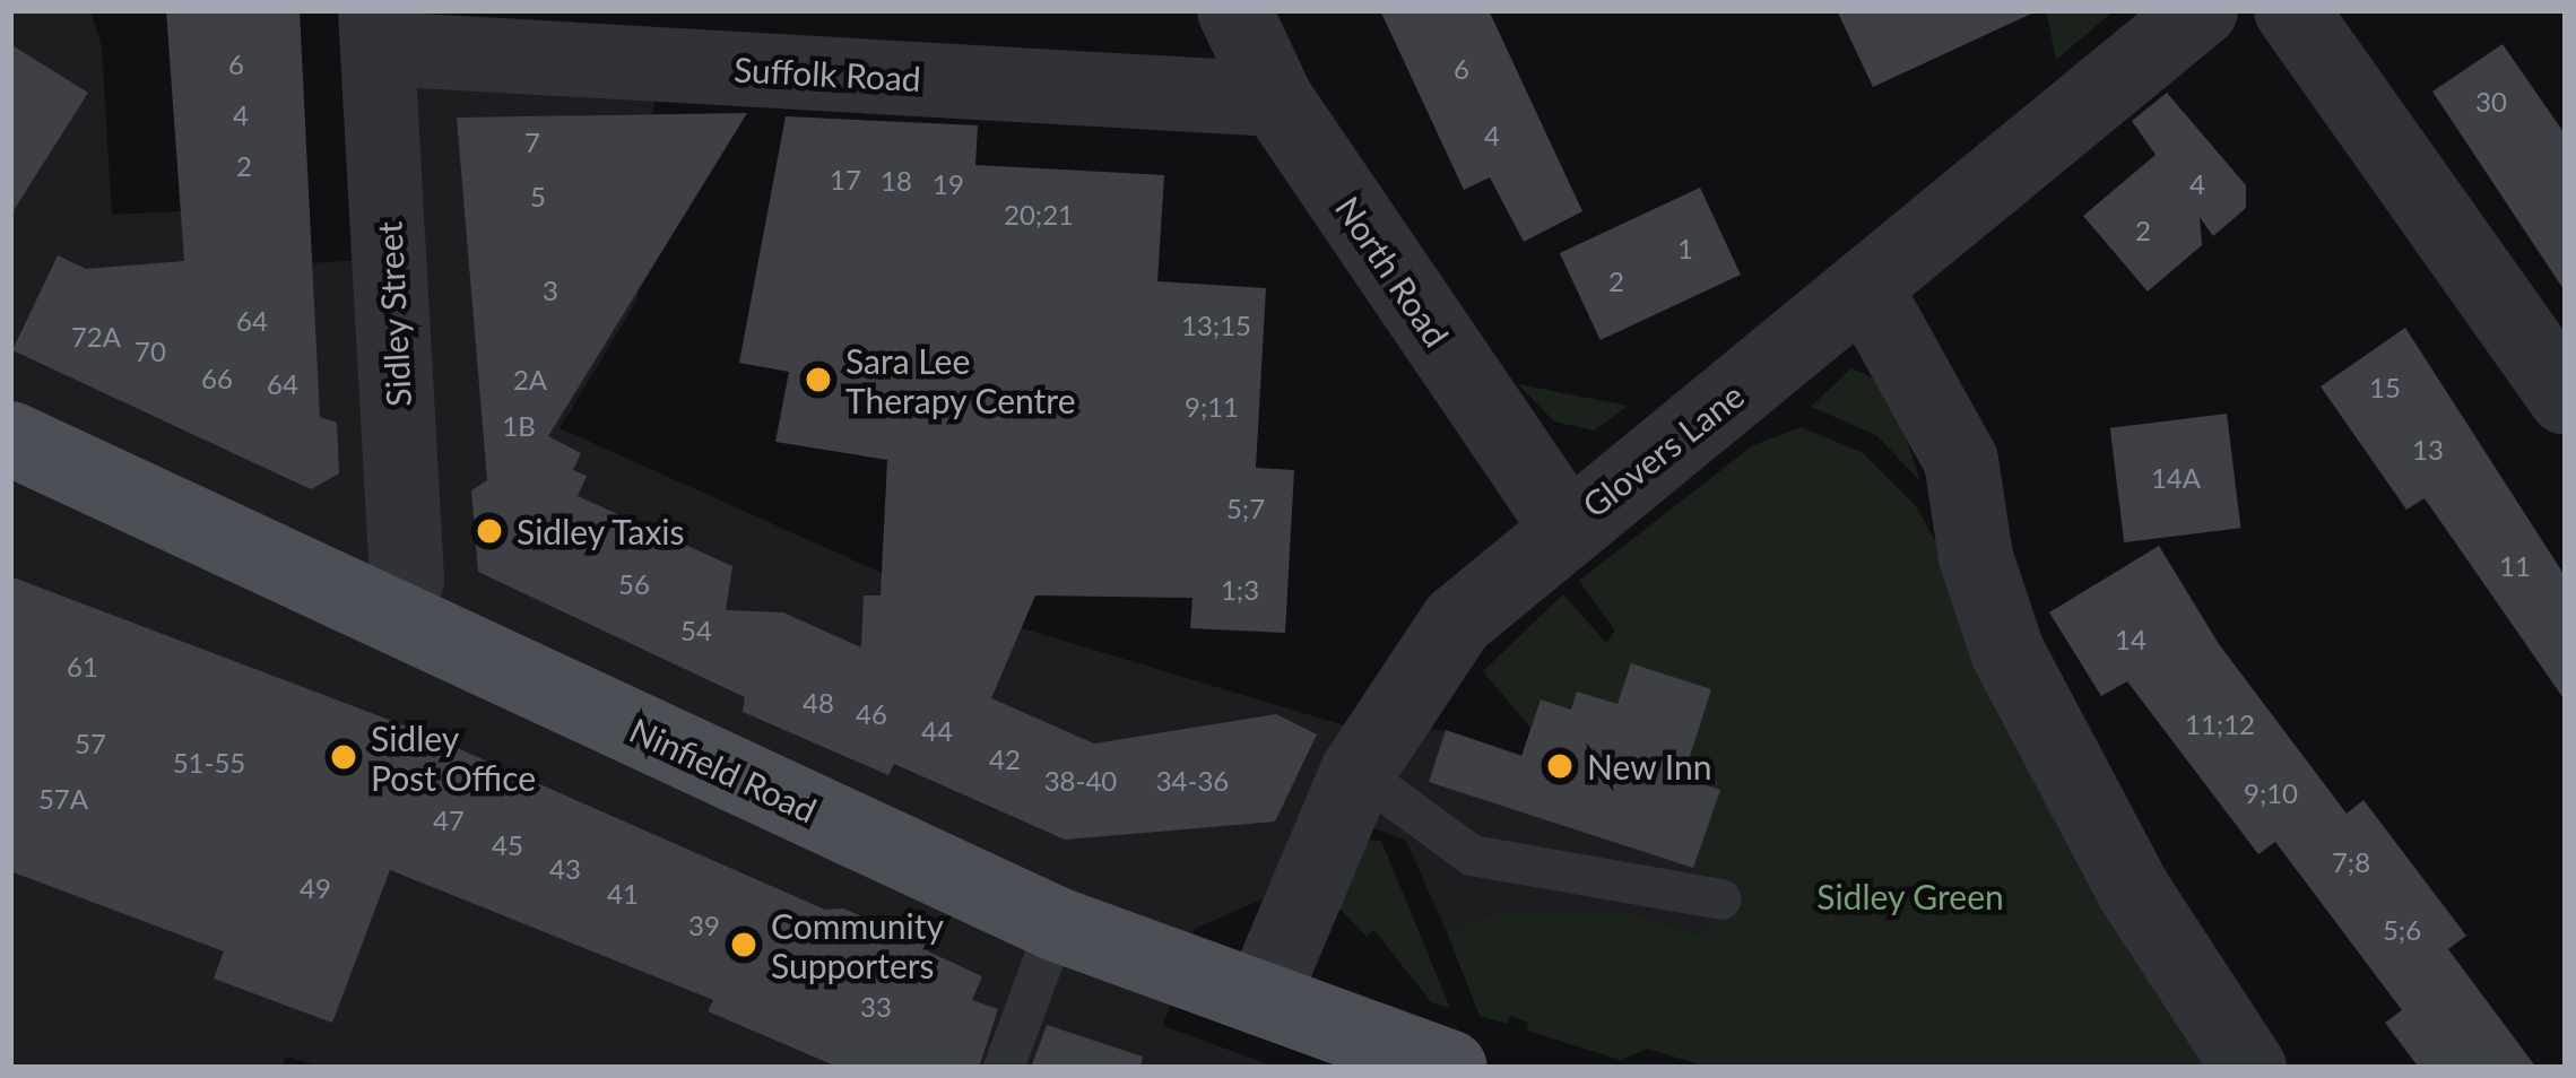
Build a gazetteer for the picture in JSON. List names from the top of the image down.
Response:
{
  "streets": {
    "main road": ["Ninfield Road"],
    "street": [
      "Suffolk Road",
      "North Road",
      "Sidley Street",
      "Glovers Lane"
    ]
  },
  "crossings": [
    ["Suffolk Road", "North Road"],
    ["Suffolk Road", "Sidley Street"],
    ["North Road", "Glovers Lane"],
    ["Sidley Street", "Ninfield Road"],
    ["Glovers Lane", "Ninfield Road"]
  ],
  "parks": ["Sidley Green"],
  "places": [
    "Sara Lee Therapy Centre",
    "Sidley Taxis",
    "Sidley Post Office",
    "New Inn",
    "Community Supporters"
  ],
  "house_numbers": [
    "6",
    "6",
    "30",
    "4",
    "4",
    "7",
    "2",
    "17",
    "18",
    "19",
    "4",
    "5",
    "20;21",
    "2",
    "1",
    "2",
    "3",
    "64",
    "13;15",
    "72A",
    "70",
    "66",
    "2A",
    "64",
    "15",
    "9;11",
    "1B",
    "13",
    "14A",
    "5;7",
    "11",
    "56",
    "1;3",
    "54",
    "14",
    "61",
    "48",
    "46",
    "11;12",
    "44",
    "57",
    "42",
    "51-55",
    "38-40",
    "34-36",
    "9;10",
    "57A",
    "47",
    "45",
    "7;8",
    "43",
    "49",
    "41",
    "39",
    "5;6",
    "33"
  ]
}
